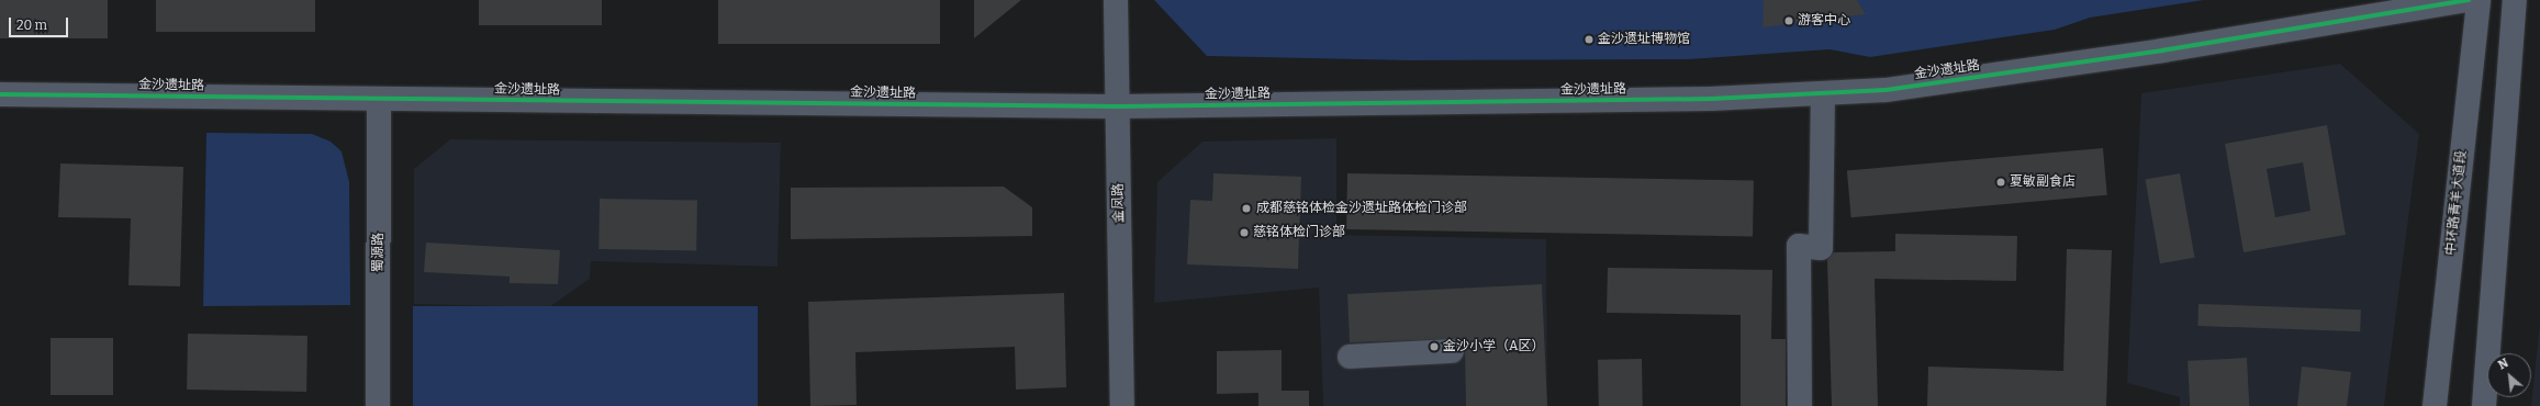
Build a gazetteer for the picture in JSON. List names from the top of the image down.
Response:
{
  "streets": {
    "main road": ["中环路青羊大道段"],
    "street": ["金沙遗址路", "金凤路", "蜀源路"]
  },
  "crossings": [
    ["金沙遗址路", "金凤路"],
    ["金沙遗址路", "蜀源路"]
  ],
  "places": [
    "游客中心",
    "金沙遗址博物馆",
    "夏敏副食店",
    "成都慈铭体检金沙遗址路体检门诊部",
    "慈铭体检门诊部",
    "金沙小学（A区）"
  ],
  "scale_bar": "20 m",
  "north": "top left"
}
